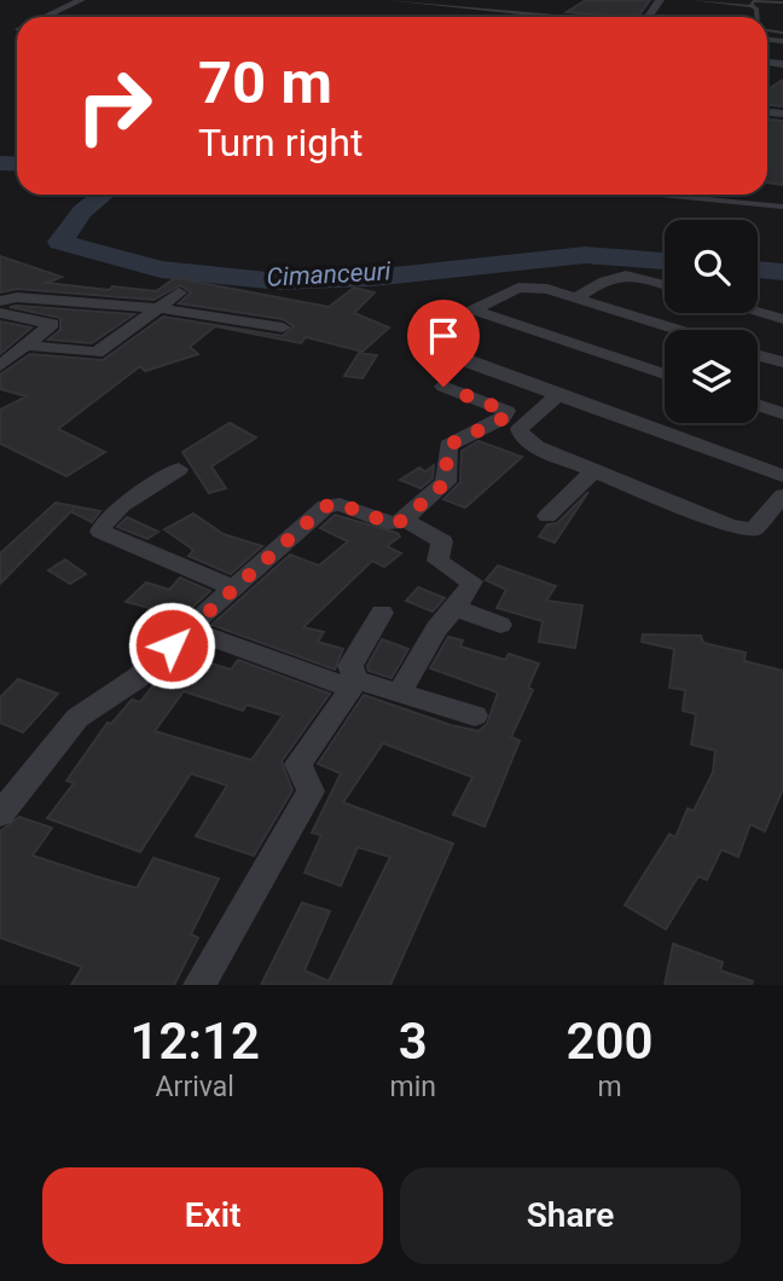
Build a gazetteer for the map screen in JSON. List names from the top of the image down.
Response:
{
  "water": ["Cimanceuri"],
  "page": {
    "turn": ["70 m", "Turn right"],
    "eta": [
      "12:12",
      "Arrival",
      "3",
      "min",
      "200",
      "m"
    ],
    "buttons": ["Exit", "Share"]
  }
}
